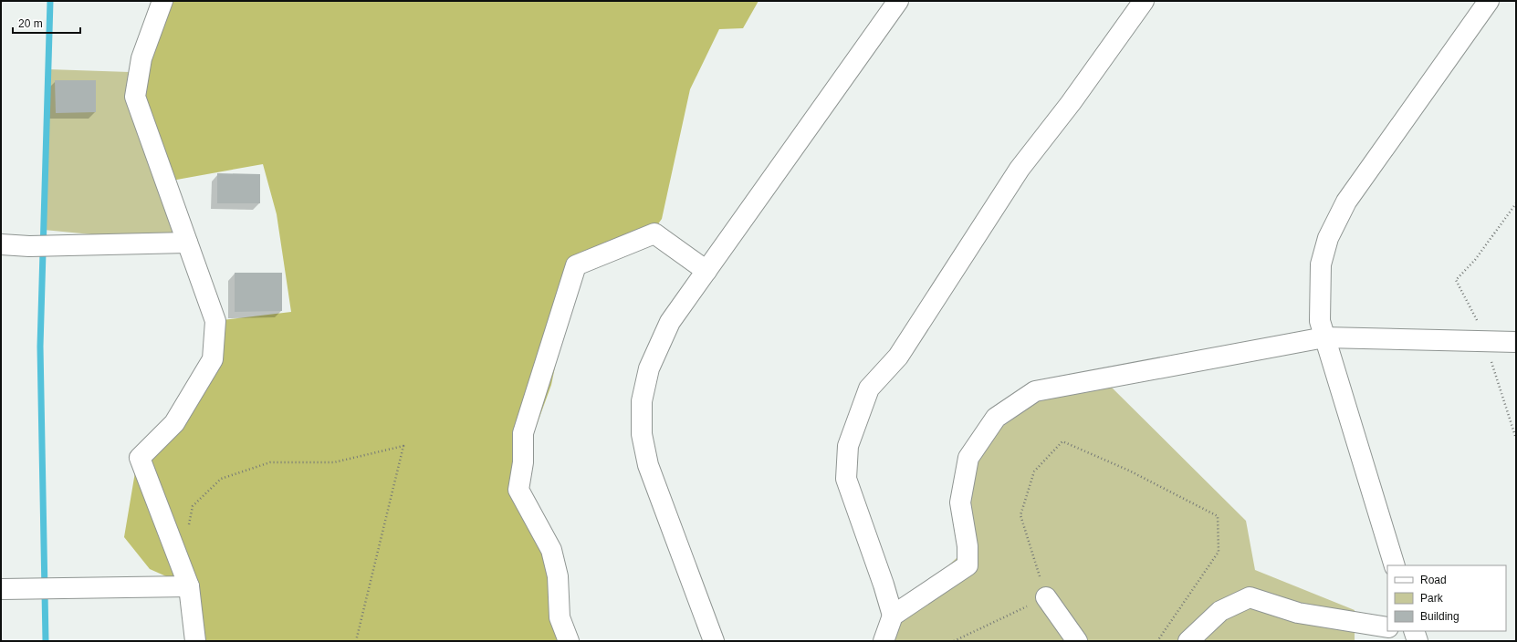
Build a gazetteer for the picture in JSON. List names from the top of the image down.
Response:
{
  "legend": ["Road", "Park", "Building"],
  "scale_bar": "20 m"
}
